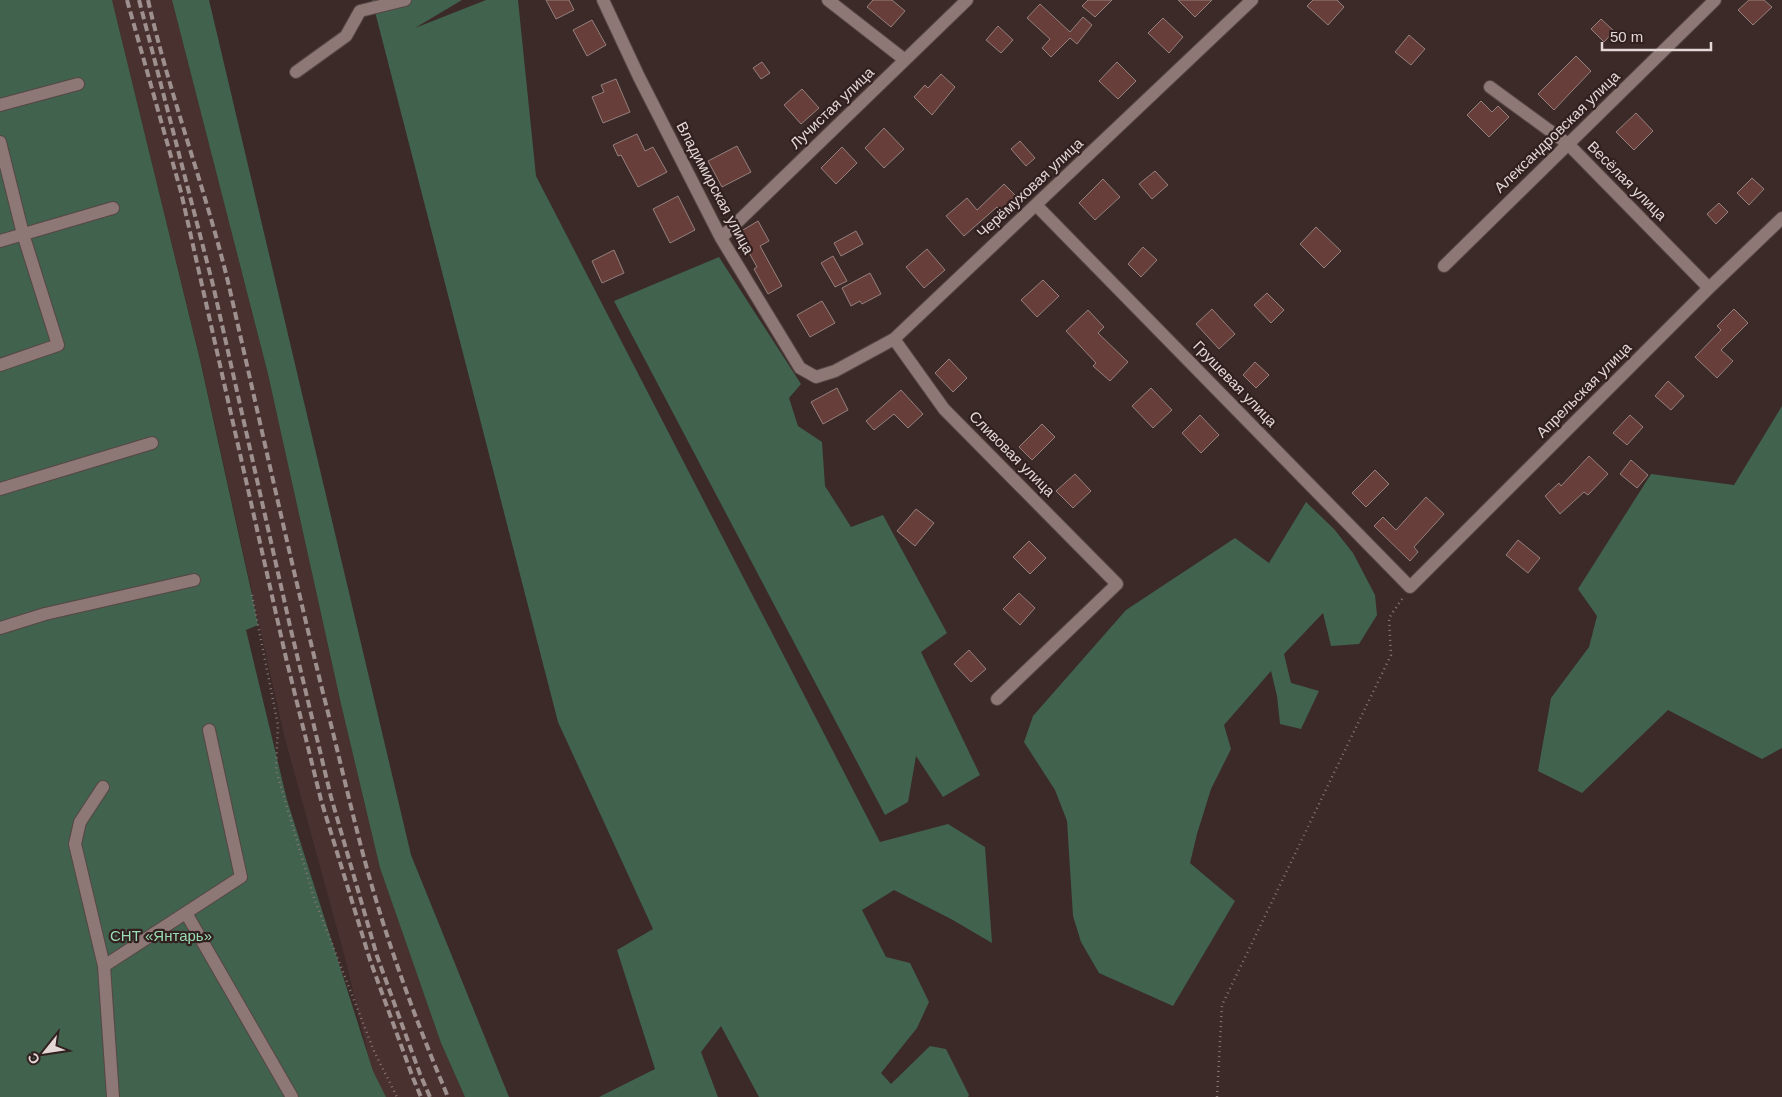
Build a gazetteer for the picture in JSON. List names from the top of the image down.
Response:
{
  "streets": {
    "street": [
      "Лучистая улица",
      "Александровская улица",
      "Весёлая улица",
      "Владимирская улица",
      "Черёмуховая улица",
      "Грушевая улица",
      "Апрельская улица",
      "Сливовая улица"
    ]
  },
  "crossings": [
    ["Лучистая улица", "Владимирская улица"],
    ["Александровская улица", "Весёлая улица"],
    ["Весёлая улица", "Апрельская улица"],
    ["Владимирская улица", "Черёмуховая улица"],
    ["Черёмуховая улица", "Грушевая улица"],
    ["Черёмуховая улица", "Сливовая улица"],
    ["Грушевая улица", "Апрельская улица"]
  ],
  "parks": ["СНТ «Янтарь»"],
  "scale_bar": "50 m",
  "north": "bottom left"
}
